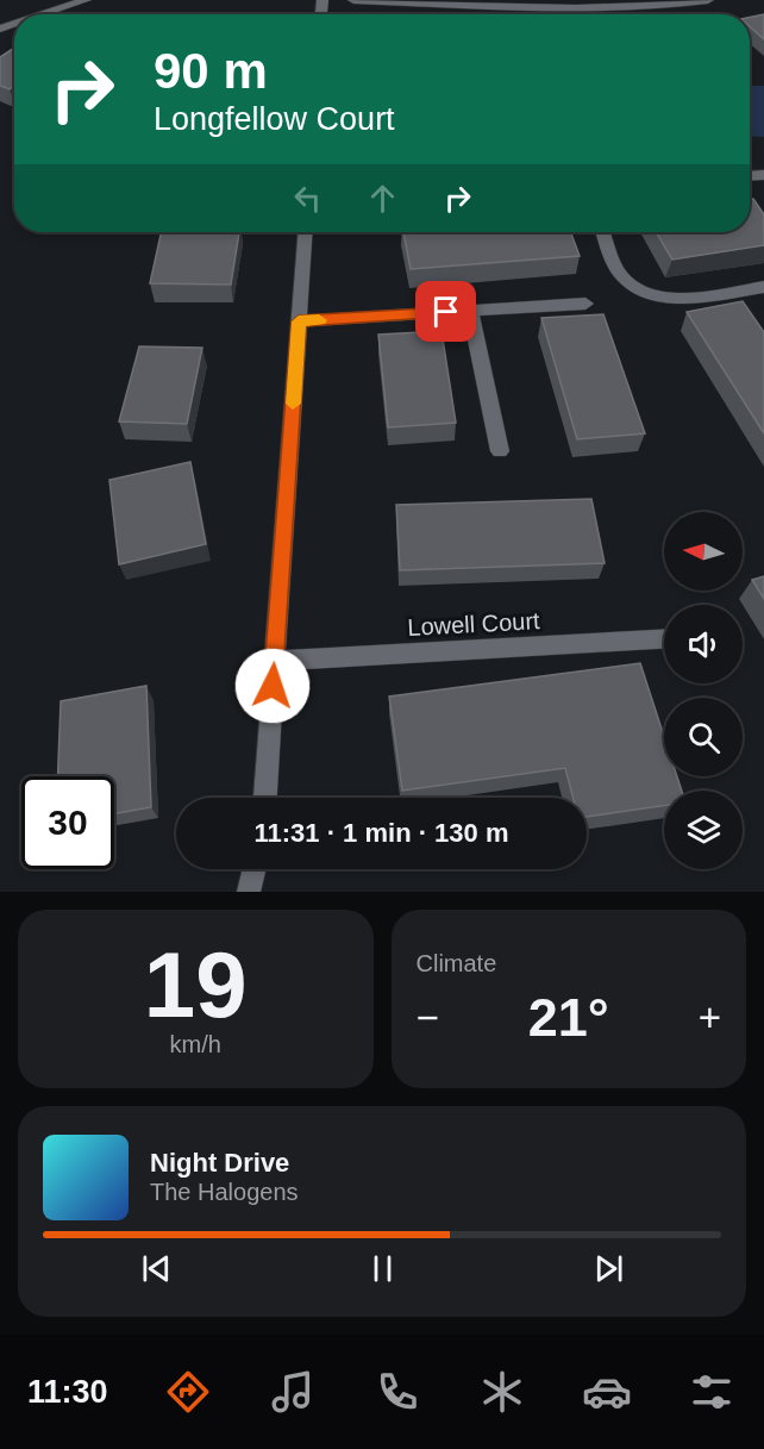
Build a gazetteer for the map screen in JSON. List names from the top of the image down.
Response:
{
  "streets": {
    "street": ["Lowell Court"]
  },
  "north": "left",
  "page": {
    "turn": ["90 m", "Longfellow Court"],
    "limit": "30",
    "trip": "11:31 · 1 min · 130 m",
    "tile": [
      ["19", "km/h"],
      "Climate"
    ],
    "heat": ["−", "21°", "+"],
    "song": ["Night Drive", "The Halogens"],
    "tabs": "11:30"
  }
}
